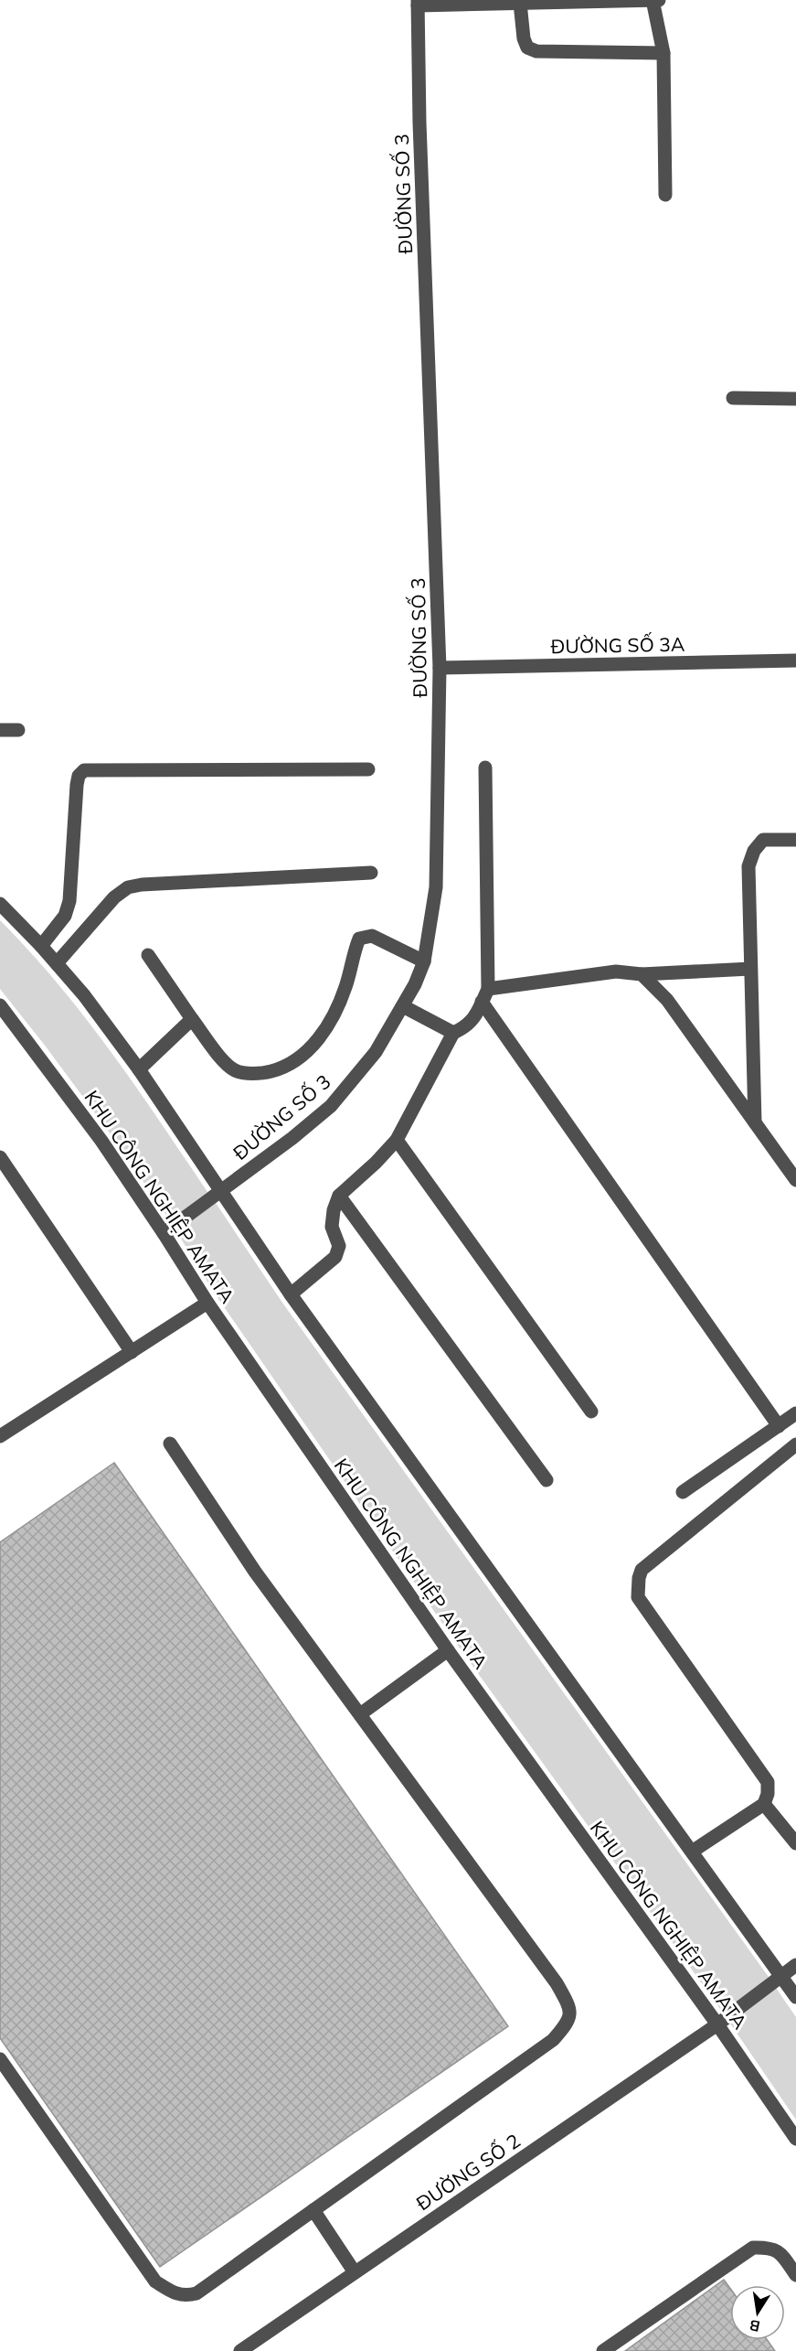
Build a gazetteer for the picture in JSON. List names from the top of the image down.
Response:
{
  "streets": {
    "street": [
      "ĐƯỜNG SỐ 3",
      "ĐƯỜNG SỐ 3A",
      "KHU CÔNG NGHIỆP AMATA",
      "ĐƯỜNG SỐ 2"
    ]
  },
  "crossings": [
    ["ĐƯỜNG SỐ 3", "ĐƯỜNG SỐ 3A"],
    ["ĐƯỜNG SỐ 3", "KHU CÔNG NGHIỆP AMATA"],
    ["KHU CÔNG NGHIỆP AMATA", "ĐƯỜNG SỐ 2"]
  ],
  "north": "bottom"
}
